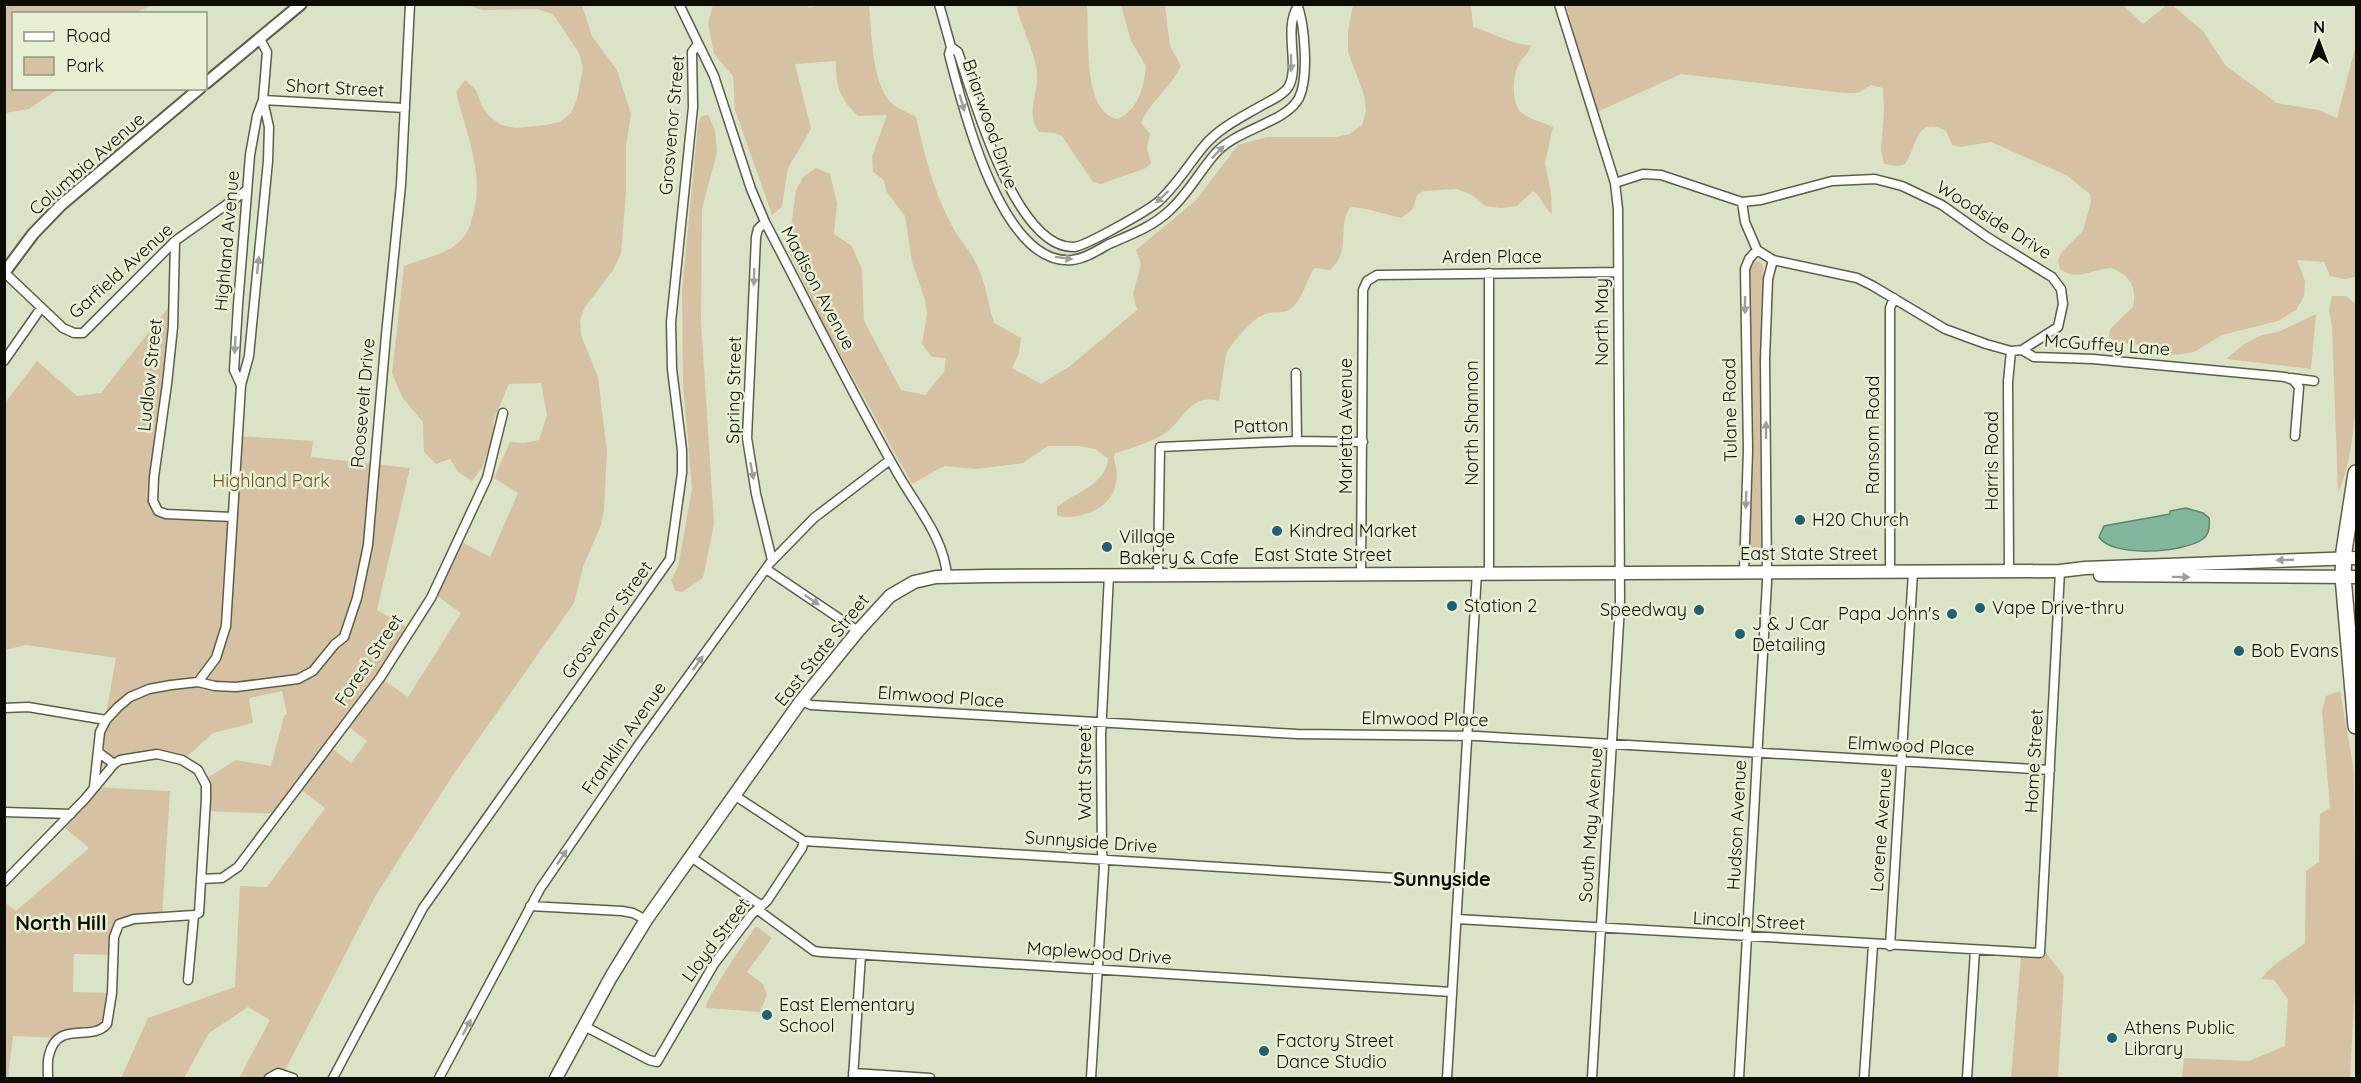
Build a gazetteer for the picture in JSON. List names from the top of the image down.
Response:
{
  "streets": {
    "main road": ["East State Street"],
    "street": [
      "Short Street",
      "Briarwood Drive",
      "Grosvenor Street",
      "Columbia Avenue",
      "Woodside Drive",
      "Highland Avenue",
      "Arden Place",
      "Garfield Avenue",
      "Madison Avenue",
      "North May",
      "McGuffey Lane",
      "Ludlow Street",
      "Spring Street",
      "Roosevelt Drive",
      "Tulane Road",
      "North Shannon",
      "Patton",
      "Marietta Avenue",
      "Ransom Road",
      "Harris Road",
      "Forest Street",
      "Elmwood Place",
      "Franklin Avenue",
      "Home Street",
      "Watt Street",
      "South May Avenue",
      "Hudson Avenue",
      "Lorene Avenue",
      "Sunnyside Drive",
      "Lincoln Street",
      "Lloyd Street",
      "Maplewood Drive"
    ]
  },
  "crossings": [
    ["Short Street", "Highland Avenue"],
    ["Short Street", "Roosevelt Drive"],
    ["Grosvenor Street", "Madison Avenue"],
    ["Woodside Drive", "North May"],
    ["Woodside Drive", "McGuffey Lane"],
    ["Highland Avenue", "Garfield Avenue"],
    ["Highland Avenue", "Ludlow Street"],
    ["Highland Avenue", "Roosevelt Drive"],
    ["Arden Place", "North May"],
    ["Arden Place", "North Shannon"],
    ["Arden Place", "Marietta Avenue"],
    ["Garfield Avenue", "Ludlow Street"],
    ["Madison Avenue", "Spring Street"],
    ["Madison Avenue", "East State Street"],
    ["Madison Avenue", "Franklin Avenue"],
    ["North May", "East State Street"],
    ["North May", "South May Avenue"],
    ["McGuffey Lane", "Tulane Road"],
    ["McGuffey Lane", "Ransom Road"],
    ["McGuffey Lane", "Harris Road"],
    ["Spring Street", "Franklin Avenue"],
    ["Tulane Road", "East State Street"],
    ["Tulane Road", "Hudson Avenue"],
    ["North Shannon", "East State Street"],
    ["North Shannon", "Elmwood Place"],
    ["North Shannon", "Sunnyside Drive"],
    ["North Shannon", "Lincoln Street"],
    ["North Shannon", "Maplewood Drive"],
    ["Patton", "Marietta Avenue"],
    ["Patton", "East State Street"],
    ["Marietta Avenue", "East State Street"],
    ["Ransom Road", "East State Street"],
    ["Harris Road", "East State Street"],
    ["East State Street", "Elmwood Place"],
    ["East State Street", "Home Street"],
    ["East State Street", "Watt Street"],
    ["East State Street", "South May Avenue"],
    ["East State Street", "Hudson Avenue"],
    ["East State Street", "Lorene Avenue"],
    ["East State Street", "Sunnyside Drive"],
    ["East State Street", "Lloyd Street"],
    ["East State Street", "Maplewood Drive"],
    ["Elmwood Place", "Home Street"],
    ["Elmwood Place", "Watt Street"],
    ["Elmwood Place", "South May Avenue"],
    ["Elmwood Place", "Hudson Avenue"],
    ["Elmwood Place", "Lorene Avenue"],
    ["Home Street", "Lincoln Street"],
    ["Watt Street", "Sunnyside Drive"],
    ["Watt Street", "Maplewood Drive"],
    ["South May Avenue", "Lincoln Street"],
    ["Hudson Avenue", "Lincoln Street"],
    ["Lorene Avenue", "Lincoln Street"],
    ["Sunnyside Drive", "Lloyd Street"],
    ["Lloyd Street", "Maplewood Drive"]
  ],
  "one_way": ["Spring Street", "Franklin Avenue"],
  "districts": ["Sunnyside", "North Hill"],
  "parks": ["Highland Park"],
  "places": [
    "H20 Church",
    "Kindred Market",
    "Village Bakery & Cafe",
    "Station 2",
    "Vape Drive-thru",
    "Speedway",
    "Papa John's",
    "J & J Car Detailing",
    "Bob Evans",
    "East Elementary School",
    "Athens Public Library",
    "Factory Street Dance Studio"
  ],
  "legend": ["Road", "Park"],
  "north": "top"
}
